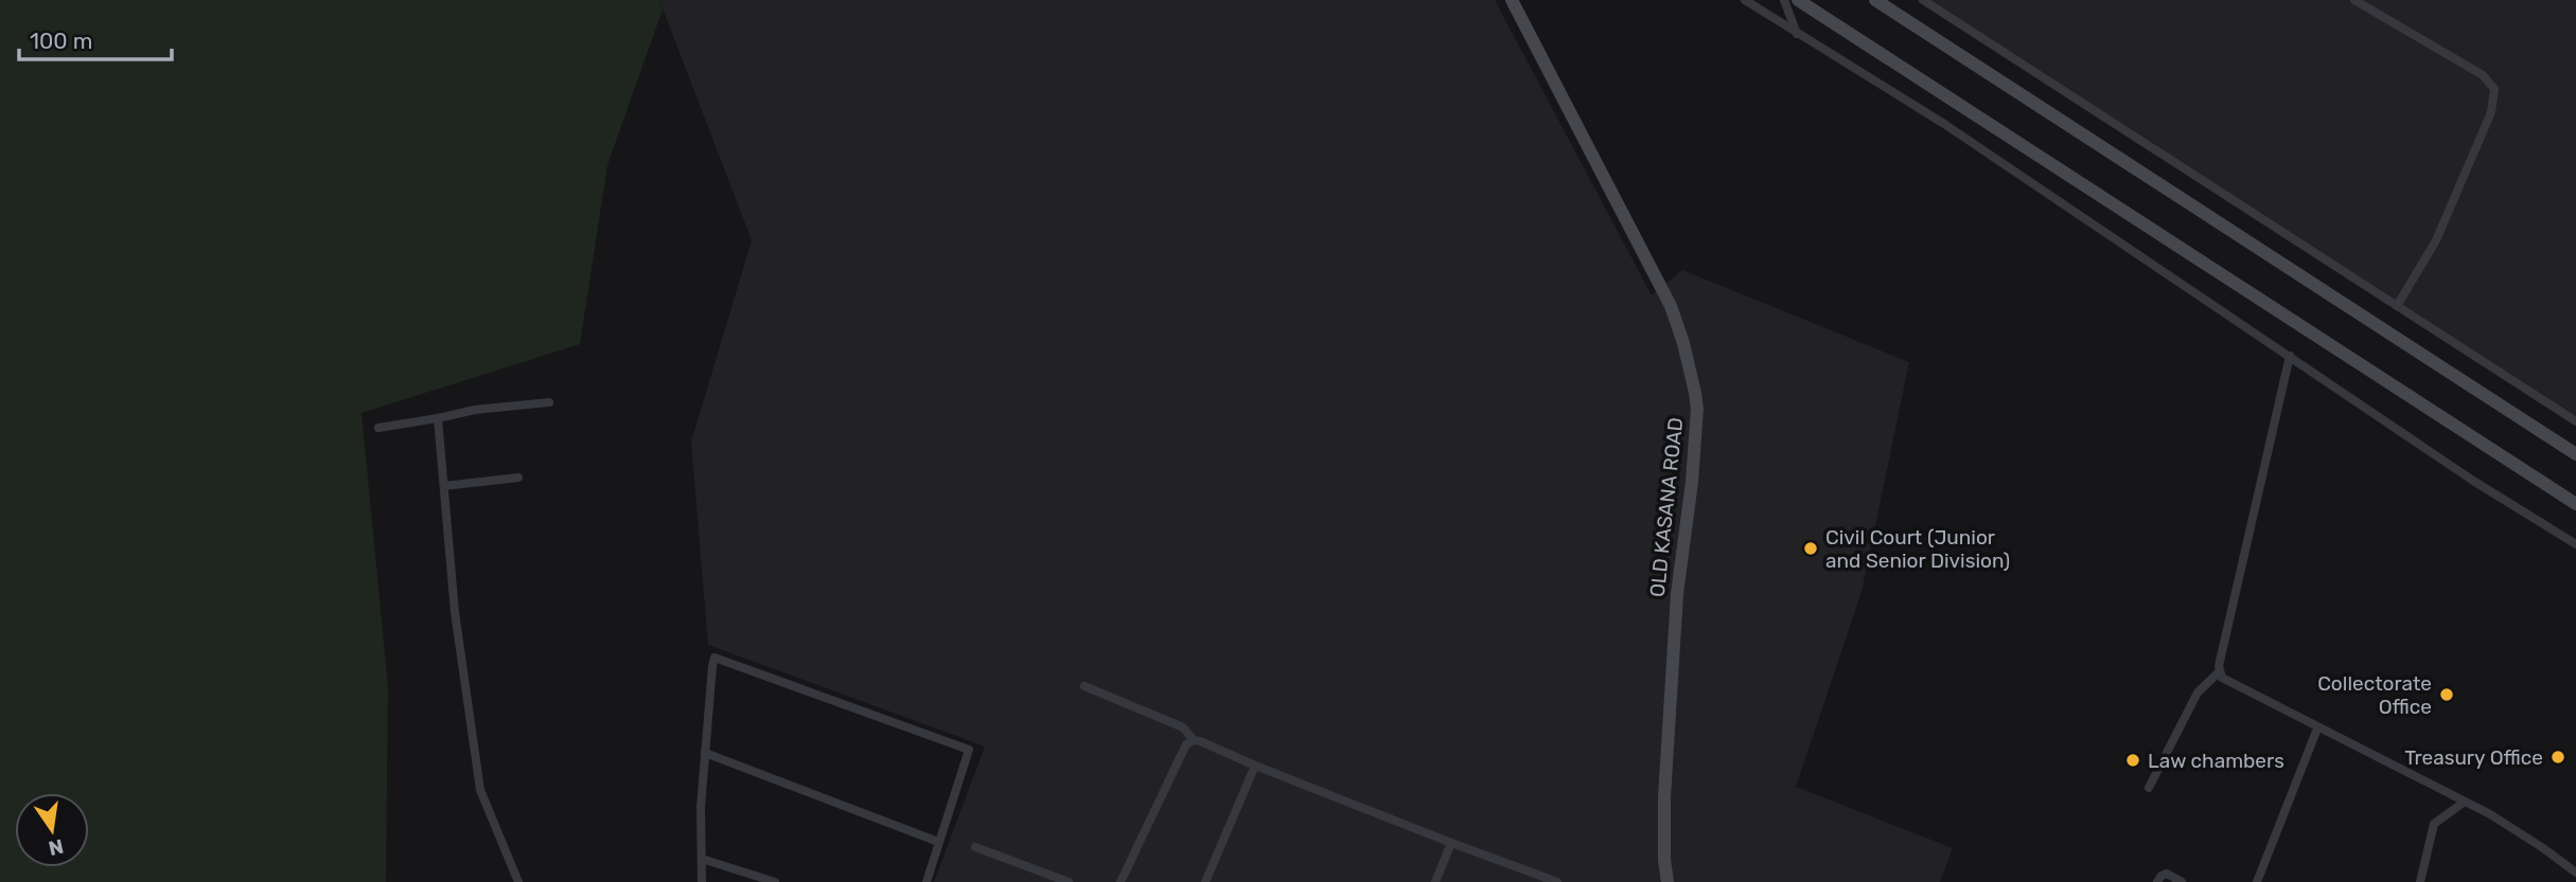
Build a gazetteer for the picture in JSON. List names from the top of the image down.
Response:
{
  "streets": {
    "main road": ["OLD KASANA ROAD"]
  },
  "places": [
    "Civil Court (Junior and Senior Division)",
    "Collectorate Office",
    "Treasury Office",
    "Law chambers"
  ],
  "scale_bar": "100 m",
  "north": "bottom"
}
